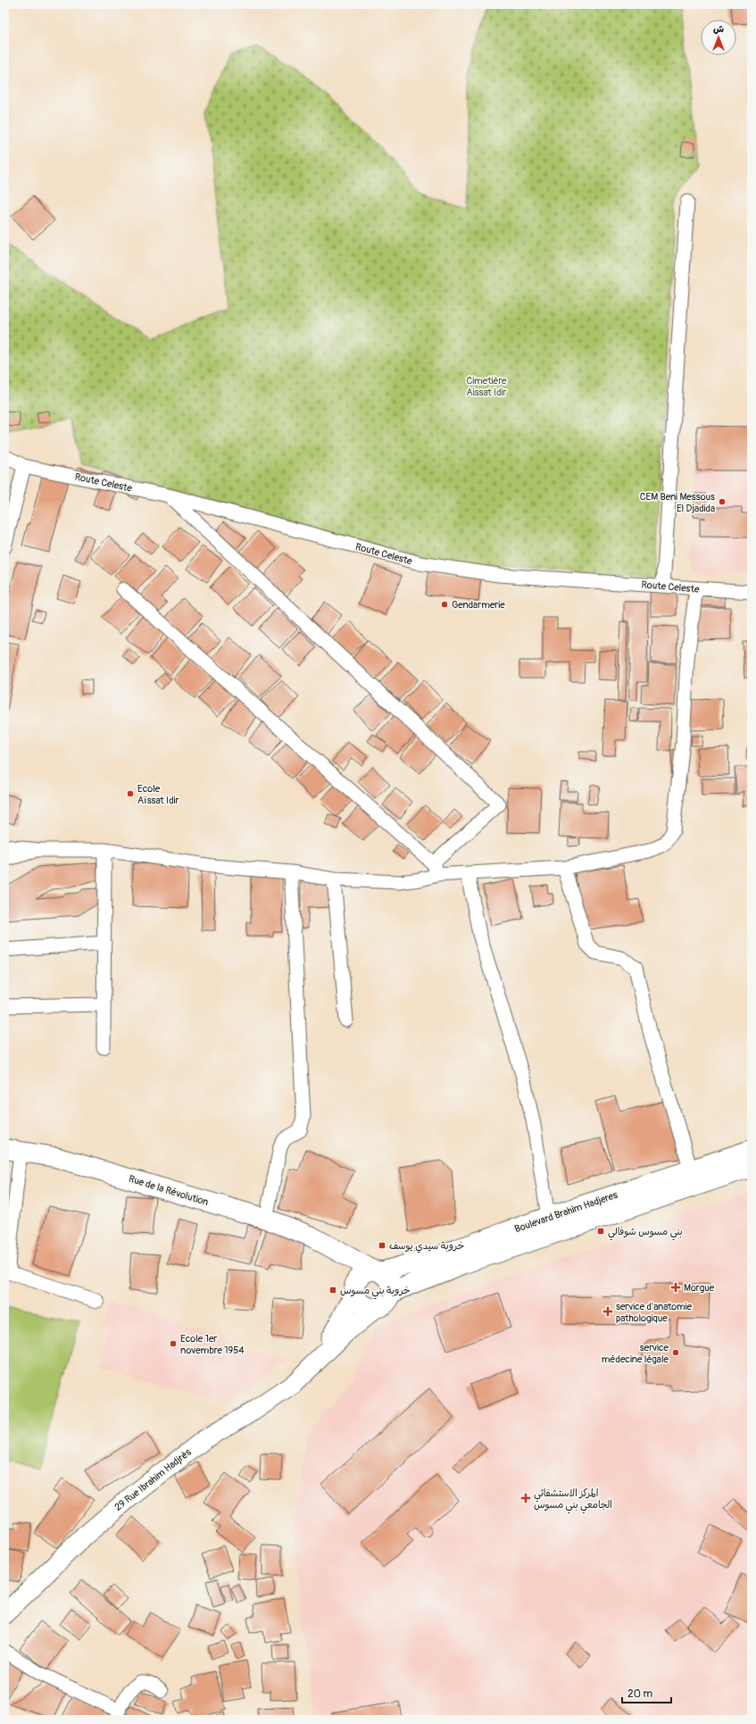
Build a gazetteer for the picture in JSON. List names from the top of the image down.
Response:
{
  "streets": {
    "main road": ["Rue de la Révolution", "Boulevard Brahim Hadjeres", "29 Rue Ibrahim Hadjrès"],
    "street": ["Route Celeste"]
  },
  "crossings": [
    ["Rue de la Révolution", "Boulevard Brahim Hadjeres"],
    ["Rue de la Révolution", "29 Rue Ibrahim Hadjrès"],
    ["Boulevard Brahim Hadjeres", "29 Rue Ibrahim Hadjrès"]
  ],
  "parks": ["Cimetière Aissat Idir"],
  "places": {
    "other": [
      "CEM Beni Messous El Djadida",
      "Gendarmerie",
      "Ecole Aïssat Idir",
      "Ecole 1er novembre 1954",
      "service médecine légale"
    ],
    "transit": ["بني مسوس شوفالي", "خروبة سيدي يوسف", "خروبة بني مسوس"],
    "health": ["Morgue", "service d'anatomie pathologique", "المركز الاستشفائي الجامعي بني مسوس"]
  },
  "scale_bar": "20 m",
  "north": "top"
}
